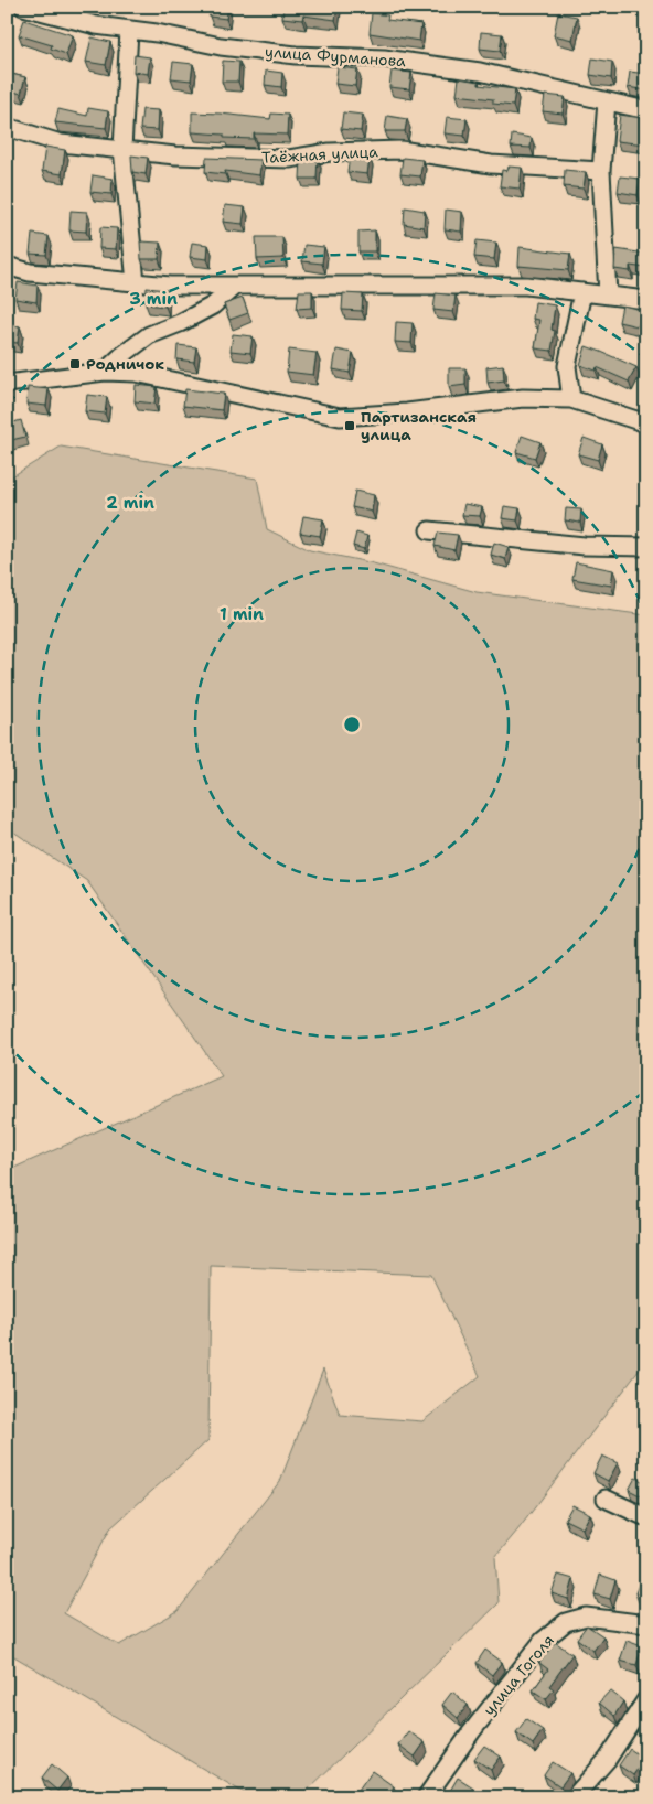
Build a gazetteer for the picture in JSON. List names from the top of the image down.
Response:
{
  "streets": {
    "street": ["улица Фурманова", "Таёжная улица", "улица Гоголя"]
  },
  "places": {
    "transit": ["Родничок", "Партизанская улица"]
  },
  "rings": ["3 min", "2 min", "1 min"]
}
